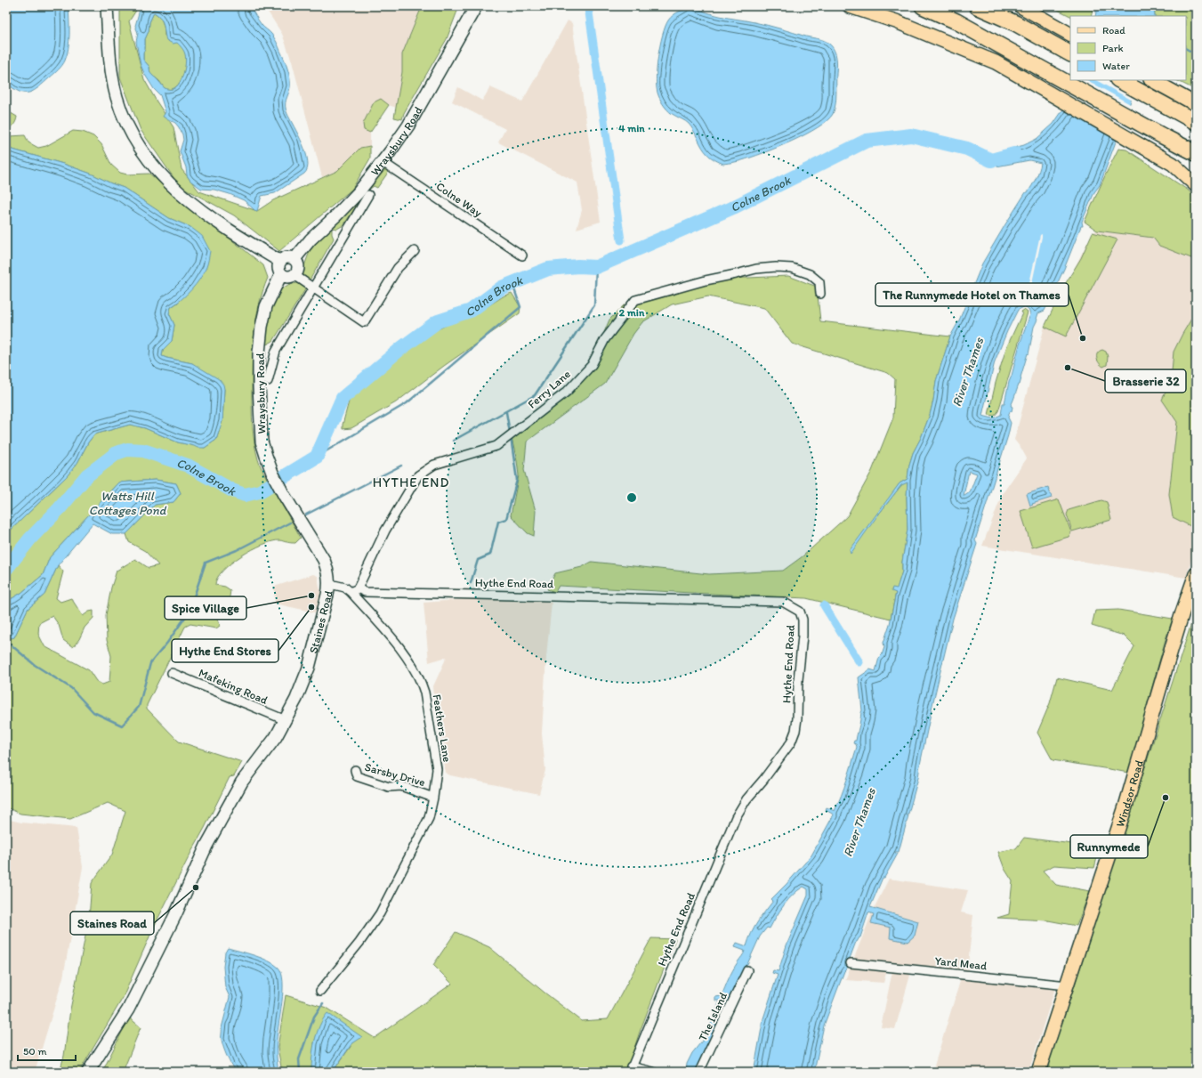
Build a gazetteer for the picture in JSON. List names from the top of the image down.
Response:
{
  "streets": {
    "main road": ["Wraysbury Road", "Staines Road", "Windsor Road"],
    "street": [
      "Colne Way",
      "Ferry Lane",
      "Hythe End Road",
      "Mafeking Road",
      "Feathers Lane",
      "Sarsby Drive",
      "Yard Mead",
      "The Island"
    ]
  },
  "crossings": [
    ["Wraysbury Road", "Colne Way"],
    ["Wraysbury Road", "Staines Road"],
    ["Wraysbury Road", "Feathers Lane"],
    ["Ferry Lane", "Hythe End Road"],
    ["Ferry Lane", "Feathers Lane"],
    ["Hythe End Road", "Feathers Lane"],
    ["Staines Road", "Mafeking Road"],
    ["Staines Road", "Feathers Lane"],
    ["Feathers Lane", "Sarsby Drive"],
    ["Windsor Road", "Yard Mead"]
  ],
  "districts": ["HYTHE END"],
  "water": ["Colne Brook", "River Thames", "Watts Hill Cottages Pond"],
  "places": [
    "The Runnymede Hotel on Thames",
    "Brasserie 32",
    "Spice Village",
    "Hythe End Stores",
    "Runnymede",
    "Staines Road"
  ],
  "legend": ["Road", "Park", "Water"],
  "scale_bar": "50 m",
  "rings": ["4 min", "2 min"]
}
